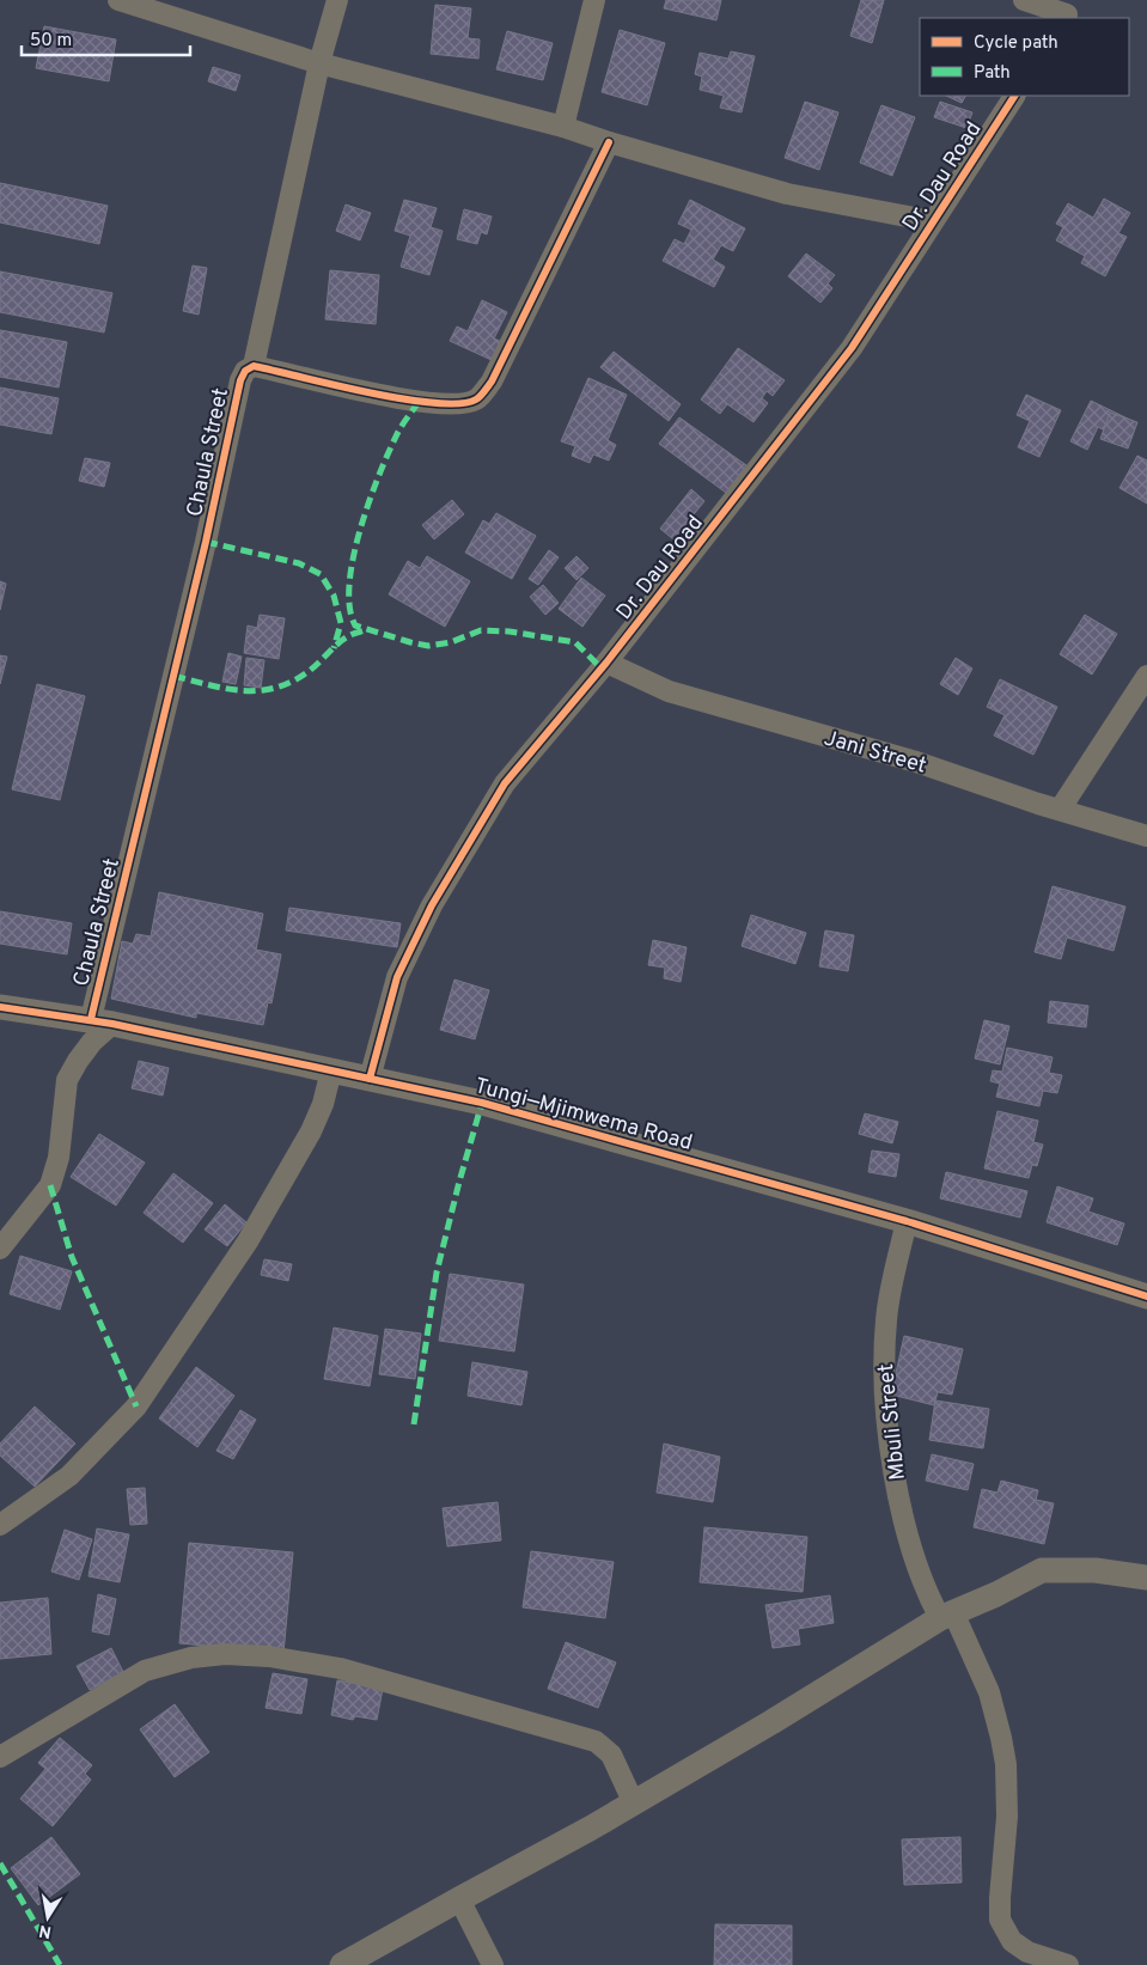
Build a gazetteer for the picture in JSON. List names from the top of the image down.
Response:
{
  "streets": {
    "street": [
      "Dr. Dau Road",
      "Chaula Street",
      "Jani Street",
      "Tungi—Mjimwema Road",
      "Mbuli Street"
    ]
  },
  "crossings": [
    ["Dr. Dau Road", "Jani Street"],
    ["Dr. Dau Road", "Tungi—Mjimwema Road"],
    ["Chaula Street", "Tungi—Mjimwema Road"],
    ["Tungi—Mjimwema Road", "Mbuli Street"]
  ],
  "legend": ["Cycle path", "Path"],
  "scale_bar": "50 m",
  "north": "bottom"
}
